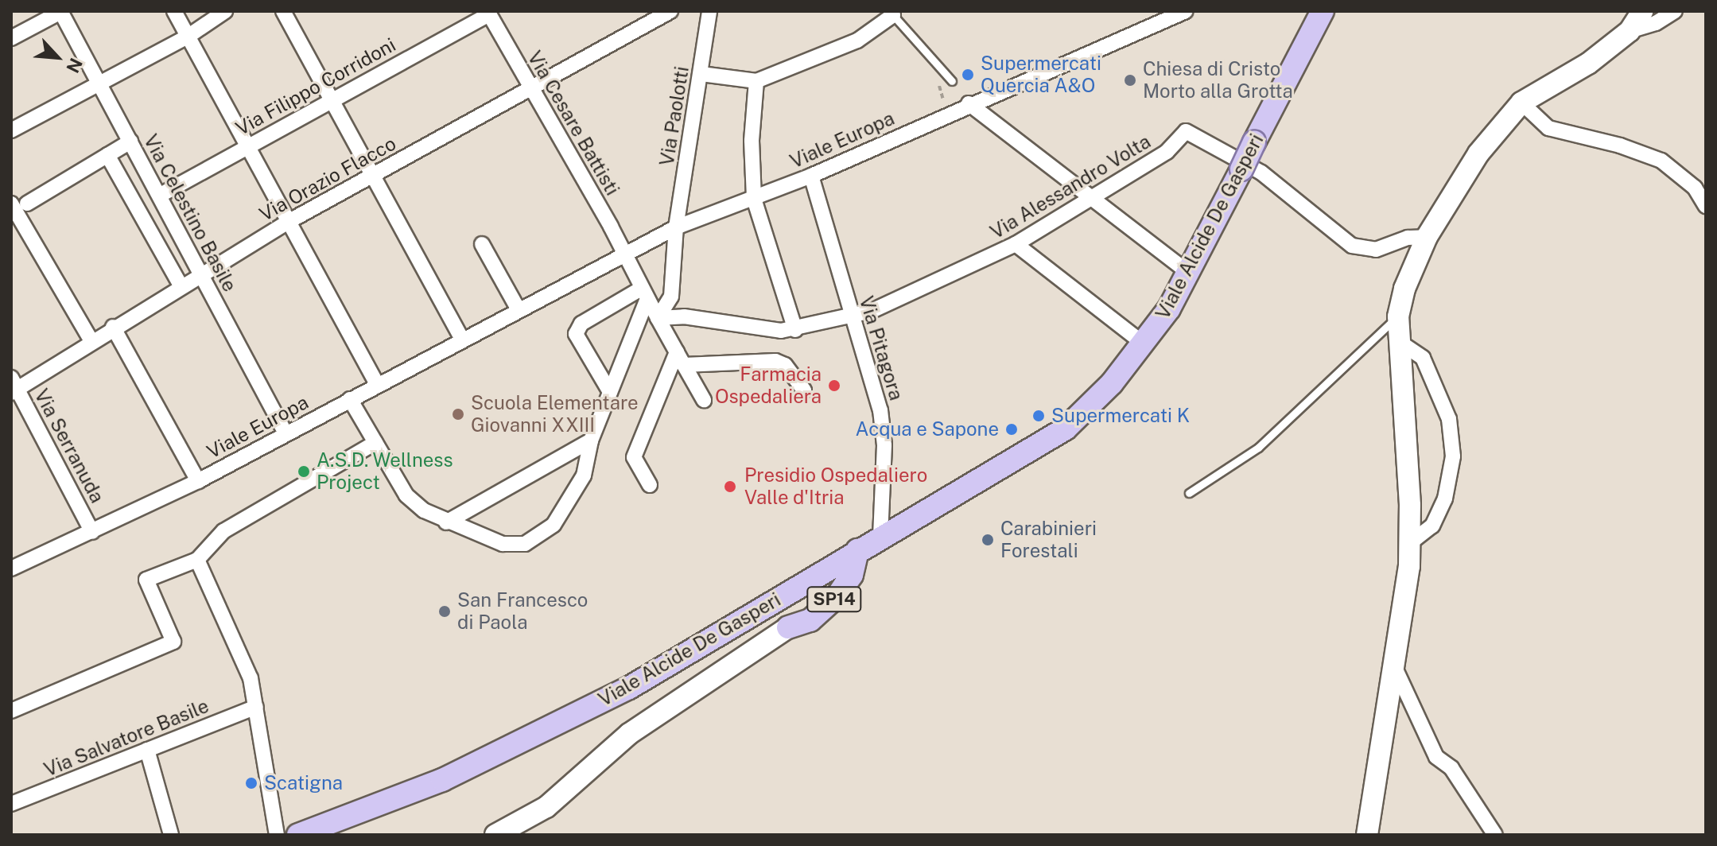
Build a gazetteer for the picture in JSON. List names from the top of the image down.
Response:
{
  "streets": {
    "main road": ["Viale Alcide De Gasperi", "SP14"],
    "street": [
      "Via Filippo Corridoni",
      "Via Paolotti",
      "Via Cesare Battisti",
      "Viale Europa",
      "Via Orazio Flacco",
      "Via Alessandro Volta",
      "Via Celestino Basile",
      "Via Pitagora",
      "Via Serranuda",
      "Via Salvatore Basile"
    ]
  },
  "crossings": [
    ["Via Filippo Corridoni", "Via Cesare Battisti"],
    ["Via Filippo Corridoni", "Via Celestino Basile"],
    ["Via Paolotti", "Via Cesare Battisti"],
    ["Via Paolotti", "Viale Europa"],
    ["Via Cesare Battisti", "Viale Europa"],
    ["Via Cesare Battisti", "Via Orazio Flacco"],
    ["Viale Europa", "Via Celestino Basile"],
    ["Viale Europa", "Via Pitagora"],
    ["Viale Europa", "Via Serranuda"],
    ["Via Orazio Flacco", "Via Celestino Basile"],
    ["Via Orazio Flacco", "Via Serranuda"],
    ["Via Alessandro Volta", "Via Pitagora"],
    ["Viale Alcide De Gasperi", "Via Pitagora"],
    ["Viale Alcide De Gasperi", "SP14"]
  ],
  "places": [
    "Supermercati Quercia A&O",
    "Chiesa di Cristo Morto alla Grotta",
    "Farmacia Ospedaliera",
    "Scuola Elementare Giovanni XXIII",
    "Supermercati K",
    "Acqua e Sapone",
    "A.S.D. Wellness Project",
    "Presidio Ospedaliero Valle d'Itria",
    "Carabinieri Forestali",
    "San Francesco di Paola",
    "Scatigna"
  ],
  "north": "bottom right"
}
